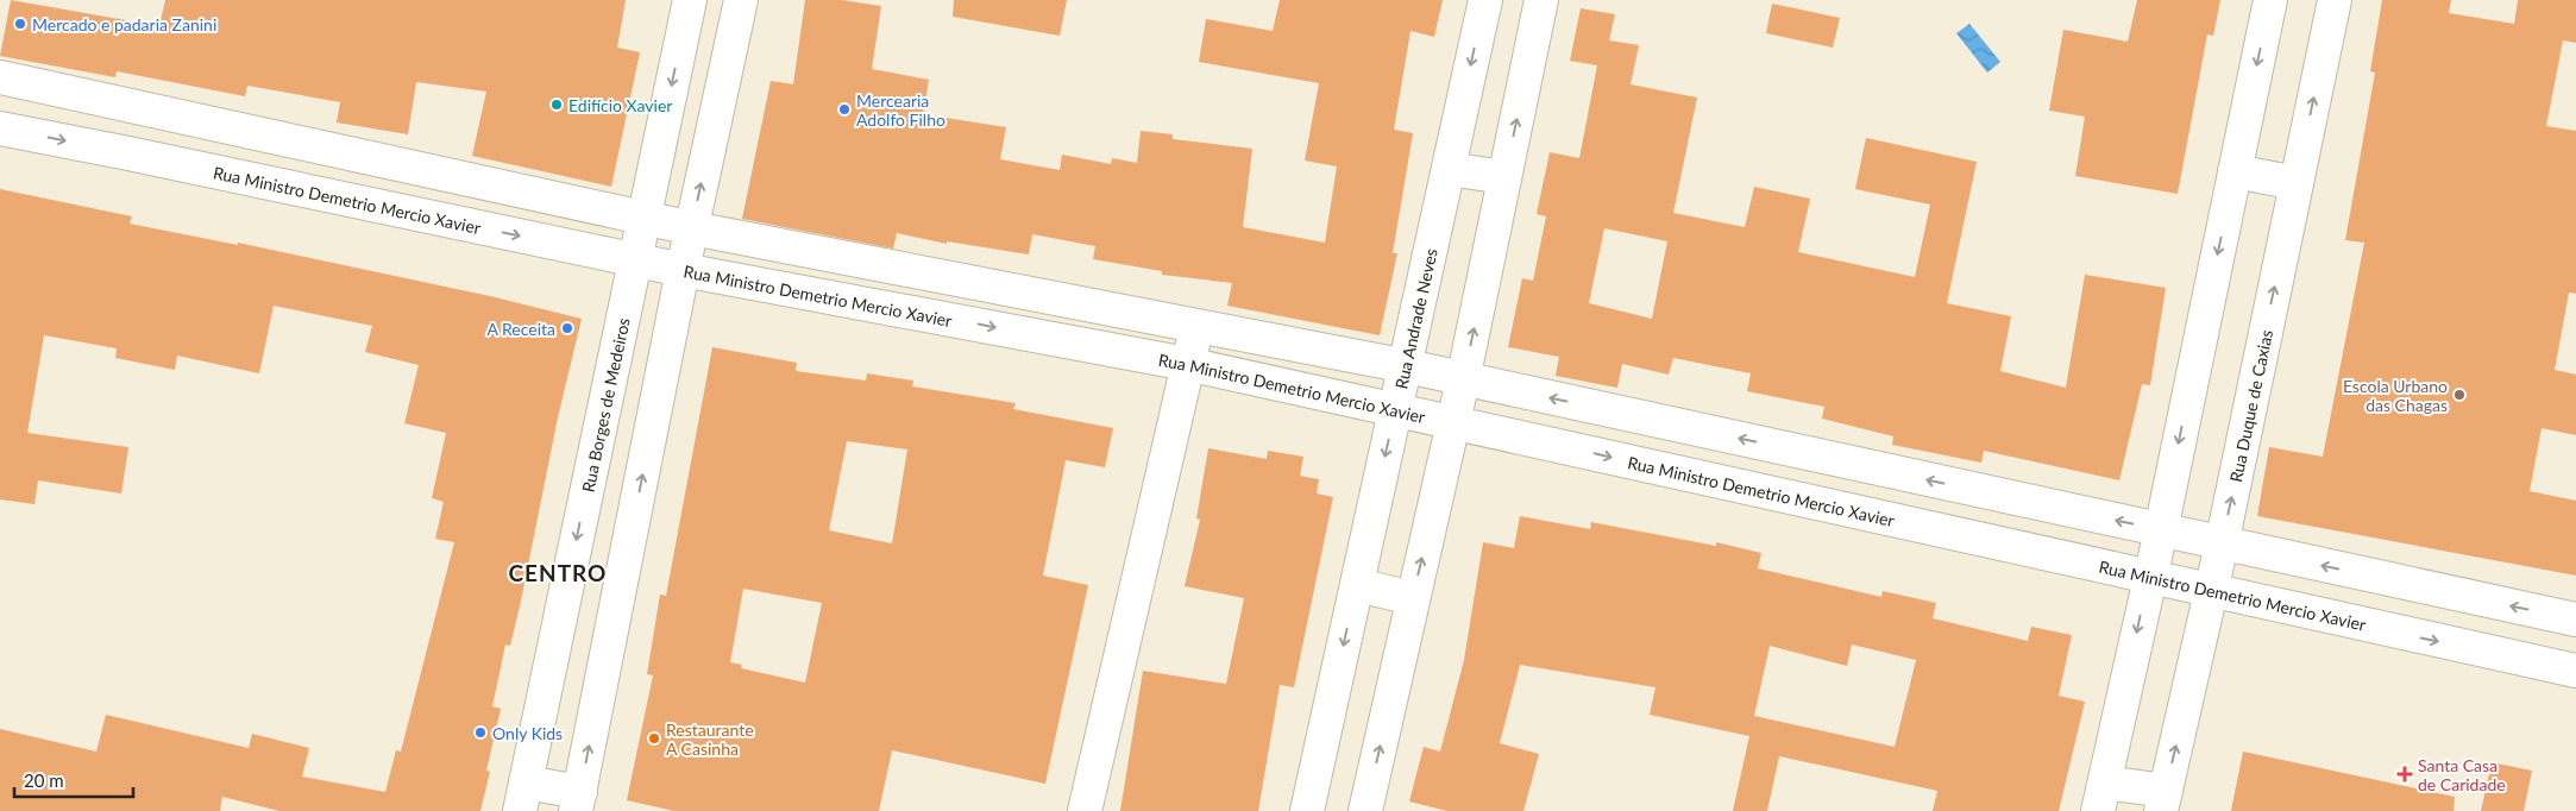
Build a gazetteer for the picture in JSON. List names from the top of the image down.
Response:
{
  "streets": {
    "street": [
      "Rua Ministro Demetrio Mercio Xavier",
      "Rua Andrade Neves",
      "Rua Borges de Medeiros",
      "Rua Duque de Caxias"
    ]
  },
  "crossings": [
    ["Rua Ministro Demetrio Mercio Xavier", "Rua Andrade Neves"],
    ["Rua Ministro Demetrio Mercio Xavier", "Rua Borges de Medeiros"],
    ["Rua Ministro Demetrio Mercio Xavier", "Rua Duque de Caxias"]
  ],
  "districts": ["CENTRO"],
  "places": {
    "other": [
      "Mercado e padaria Zanini",
      "Edifício Xavier",
      "Mercearia Adolfo Filho",
      "A Receita",
      "Escola Urbano das Chagas",
      "Only Kids",
      "Restaurante A Casinha"
    ],
    "health": ["Santa Casa de Caridade"]
  },
  "scale_bar": "20 m"
}
